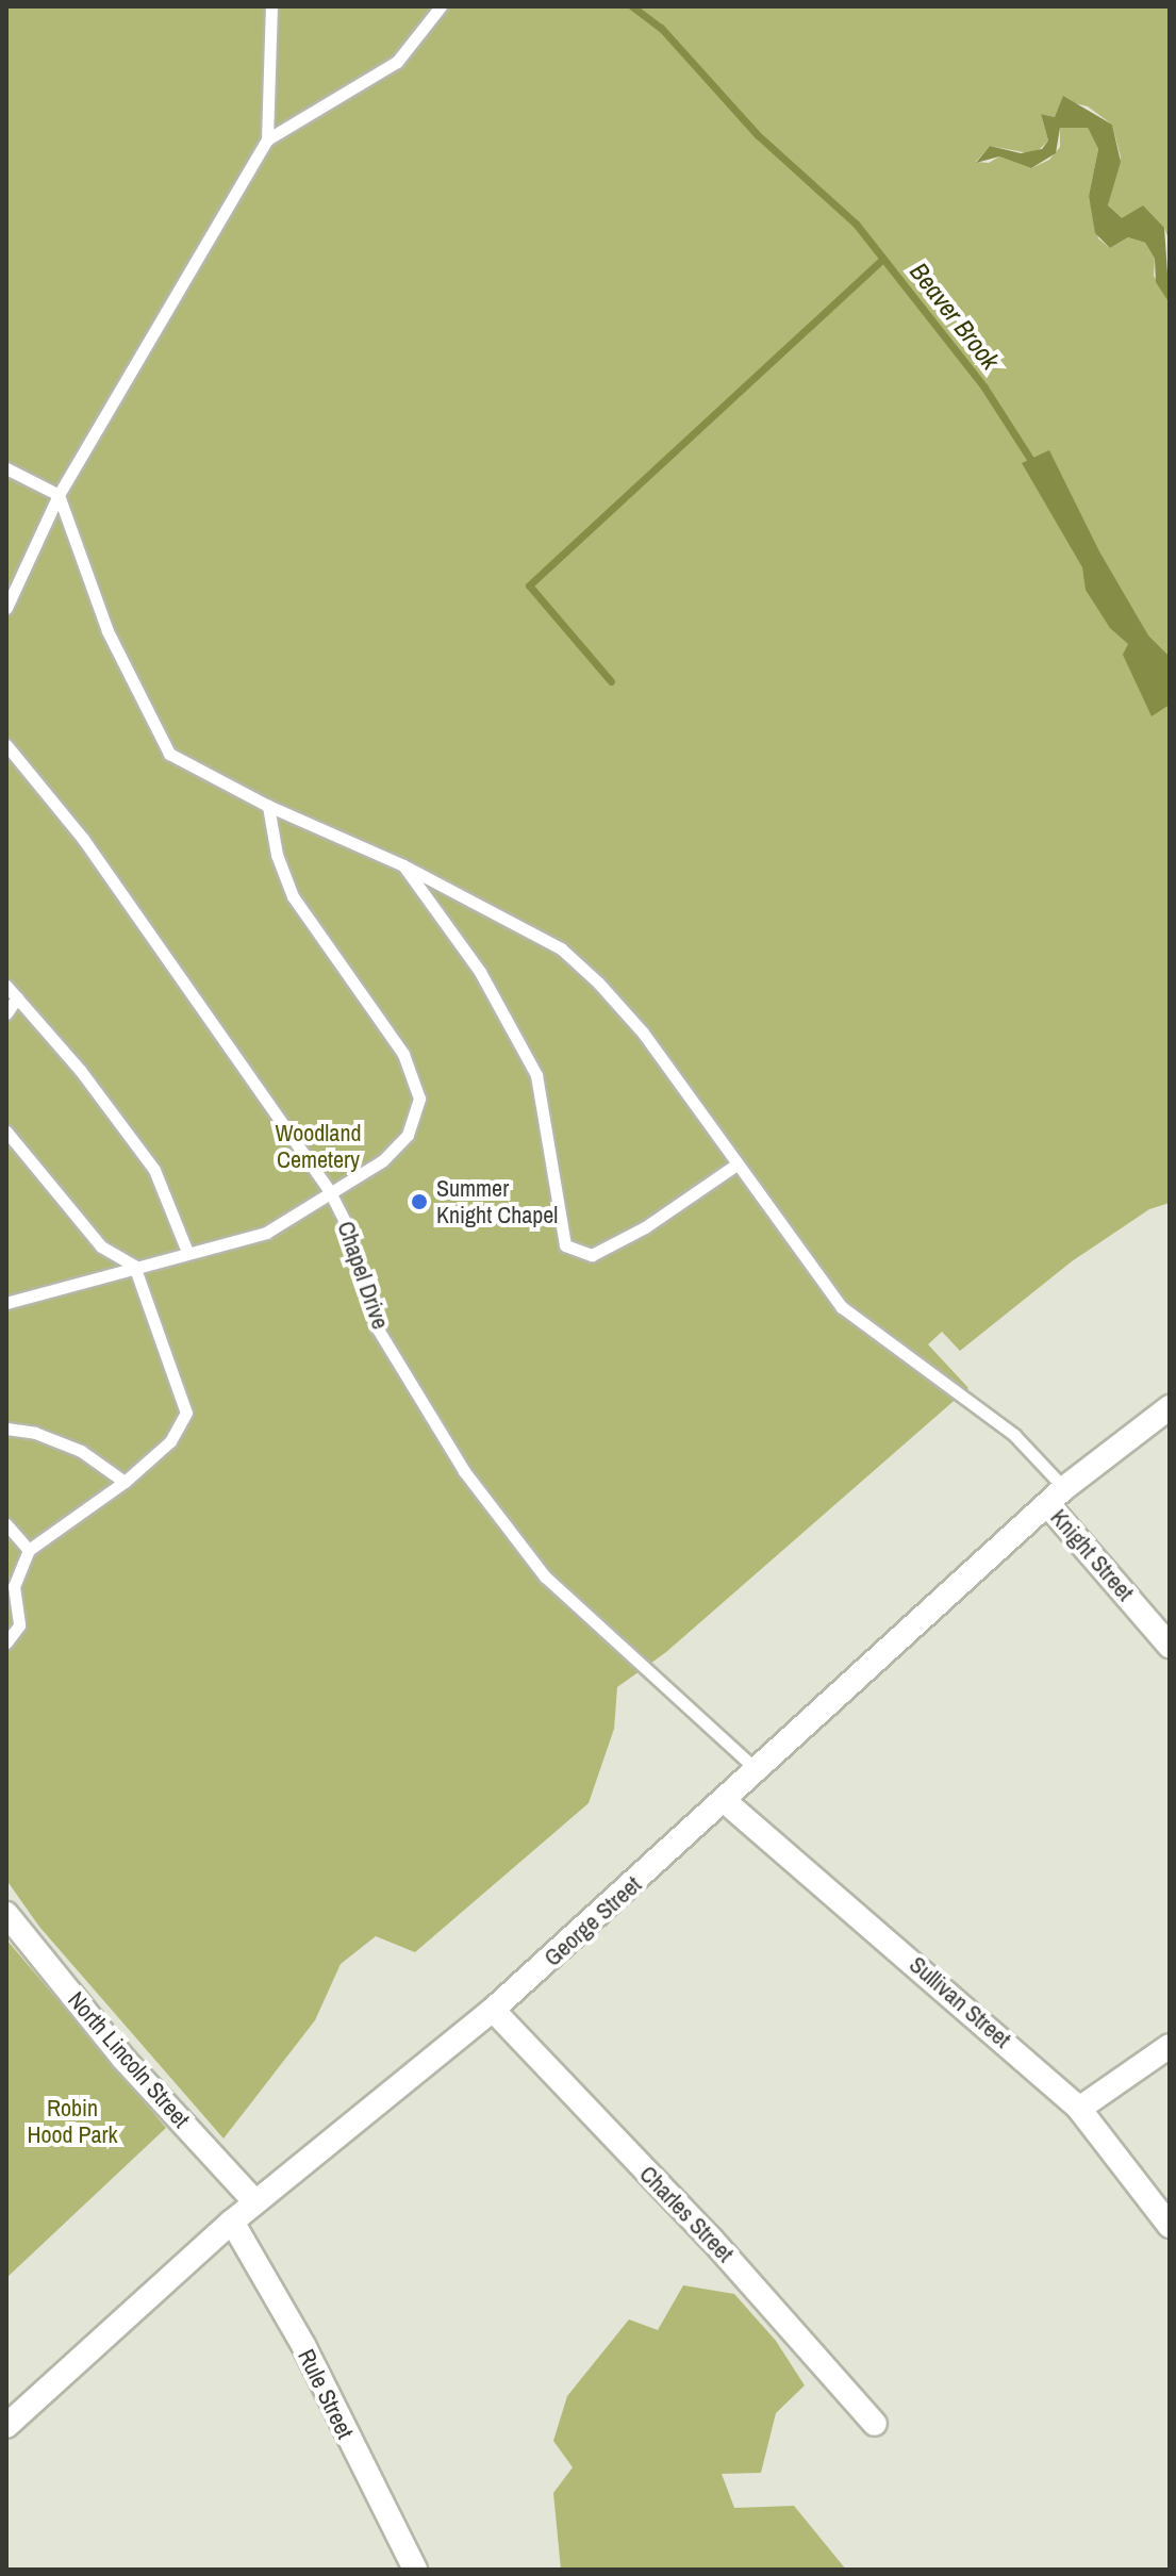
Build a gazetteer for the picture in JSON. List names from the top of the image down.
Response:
{
  "streets": {
    "street": [
      "Knight Street",
      "George Street",
      "Sullivan Street",
      "North Lincoln Street",
      "Charles Street",
      "Rule Street"
    ],
    "lane": ["Chapel Drive"]
  },
  "crossings": [
    ["Chapel Drive", "George Street"],
    ["Knight Street", "George Street"],
    ["George Street", "Sullivan Street"],
    ["George Street", "North Lincoln Street"],
    ["George Street", "Charles Street"],
    ["George Street", "Rule Street"]
  ],
  "water": ["Beaver Brook"],
  "parks": ["Woodland Cemetery", "Robin Hood Park"],
  "places": ["Summer Knight Chapel"]
}
